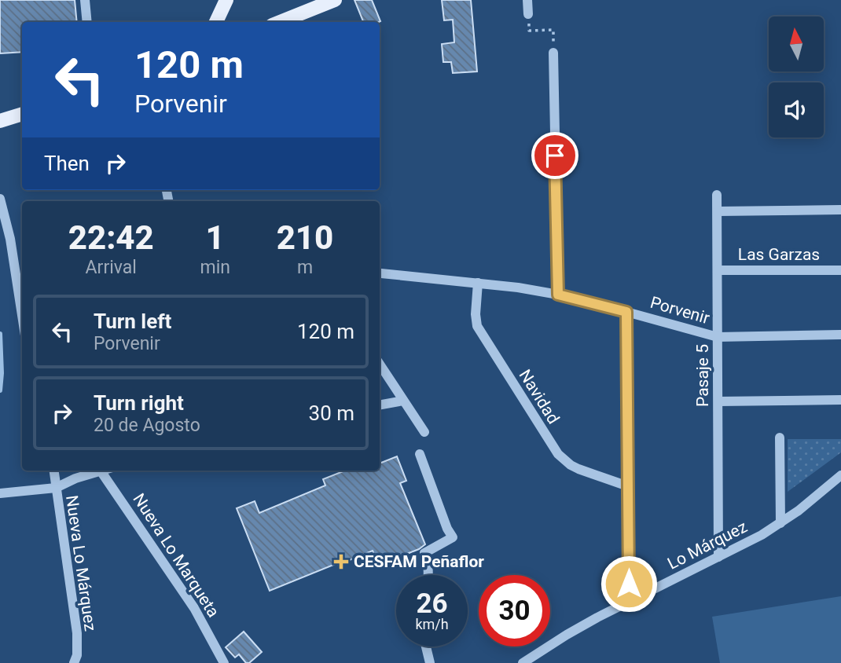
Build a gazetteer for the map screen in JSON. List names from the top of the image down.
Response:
{
  "streets": {
    "street": [
      "Las Garzas",
      "Porvenir",
      "Pasaje 5",
      "Navidad",
      "Lo Márquez",
      "Nueva Lo Marqueta",
      "Nueva Lo Márquez"
    ]
  },
  "crossings": [
    ["Las Garzas", "Pasaje 5"],
    ["Porvenir", "Pasaje 5"],
    ["Porvenir", "Navidad"],
    ["Pasaje 5", "Lo Márquez"]
  ],
  "places": {
    "health": ["CESFAM Peñaflor"]
  },
  "north": "top",
  "page": {
    "turn": ["120 m", "Porvenir"],
    "then": "Then",
    "eta": [
      "22:42",
      "Arrival",
      "1",
      "min",
      "210",
      "m"
    ],
    "list": [
      {
        "name": "Turn left",
        "note": "Porvenir",
        "value": "120 m"
      },
      {
        "name": "Turn right",
        "note": "20 de Agosto",
        "value": "30 m"
      }
    ],
    "speed": "26 km/h",
    "limit": "30"
  }
}
